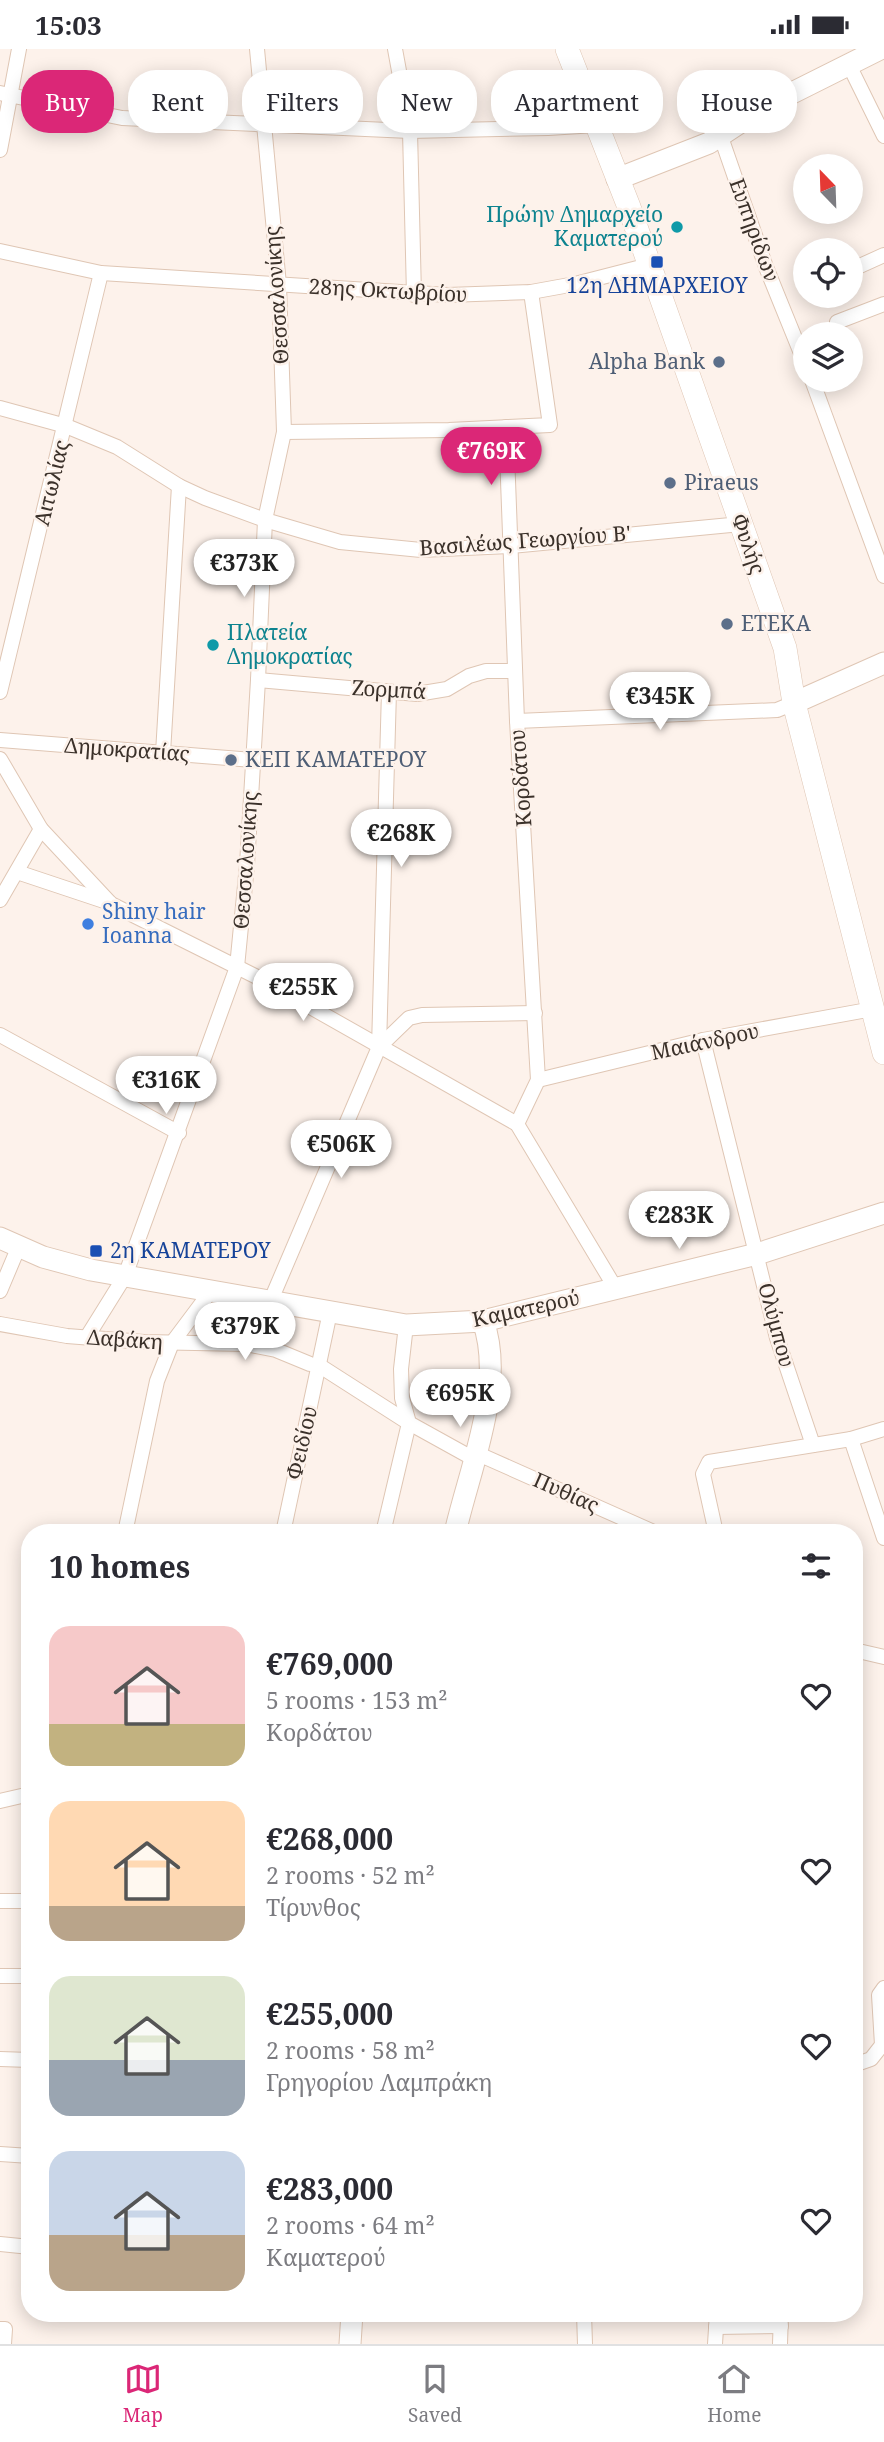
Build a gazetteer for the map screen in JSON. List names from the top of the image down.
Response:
{
  "streets": {
    "main road": ["Φυλής"],
    "street": [
      "Ευπηρίδων",
      "28ης Οκτωβρίου",
      "Θεσσαλονίκης",
      "Αιτωλίας",
      "Βασιλέως Γεωργίου Β'",
      "Ζορμπά",
      "Δημοκρατίας",
      "Κορδάτου",
      "Μαιάνδρου",
      "Καματερού",
      "Ολύμπου",
      "Δαβάκη",
      "Φειδίου",
      "Πυθίας"
    ]
  },
  "crossings": [
    ["28ης Οκτωβρίου", "Θεσσαλονίκης"],
    ["28ης Οκτωβρίου", "Αιτωλίας"],
    ["28ης Οκτωβρίου", "Φυλής"],
    ["Θεσσαλονίκης", "Βασιλέως Γεωργίου Β'"],
    ["Θεσσαλονίκης", "Ζορμπά"],
    ["Θεσσαλονίκης", "Δημοκρατίας"],
    ["Θεσσαλονίκης", "Καματερού"],
    ["Θεσσαλονίκης", "Δαβάκη"],
    ["Αιτωλίας", "Βασιλέως Γεωργίου Β'"],
    ["Βασιλέως Γεωργίου Β'", "Φυλής"],
    ["Βασιλέως Γεωργίου Β'", "Κορδάτου"],
    ["Φυλής", "Μαιάνδρου"],
    ["Ζορμπά", "Κορδάτου"],
    ["Κορδάτου", "Μαιάνδρου"],
    ["Μαιάνδρου", "Ολύμπου"],
    ["Καματερού", "Ολύμπου"],
    ["Καματερού", "Φειδίου"],
    ["Δαβάκη", "Φειδίου"],
    ["Δαβάκη", "Πυθίας"]
  ],
  "places": {
    "other": [
      "Πρώην Δημαρχείο Καματερού",
      "Alpha Bank",
      "Piraeus",
      "ΕΤΕΚΑ",
      "Πλατεία Δημοκρατίας",
      "ΚΕΠ ΚΑΜΑΤΕΡΟΥ",
      "Shiny hair Ioanna"
    ],
    "transit": ["12η ΔΗΜΑΡΧΕΙΟΥ", "2η ΚΑΜΑΤΕΡΟΥ"]
  },
  "north": "top left",
  "page": {
    "status": "15:03",
    "chip": [
      "Buy",
      "Rent",
      "Filters",
      "New",
      "Apartment",
      "House"
    ],
    "price": [
      "€769K",
      "€373K",
      "€345K",
      "€268K",
      "€255K",
      "€316K",
      "€506K",
      "€283K",
      "€379K",
      "€695K"
    ],
    "heading": "10 homes",
    "list": [
      {
        "name": "€769,000",
        "note": "5 rooms · 153 m² · Κορδάτου"
      },
      {
        "name": "€268,000",
        "note": "2 rooms · 52 m² · Τίρυνθος"
      },
      {
        "name": "€255,000",
        "note": "2 rooms · 58 m² · Γρηγορίου Λαμπράκη"
      },
      {
        "name": "€283,000",
        "note": "2 rooms · 64 m² · Καματερού"
      }
    ],
    "tabs": ["Map", "Saved", "Home"]
  }
}
